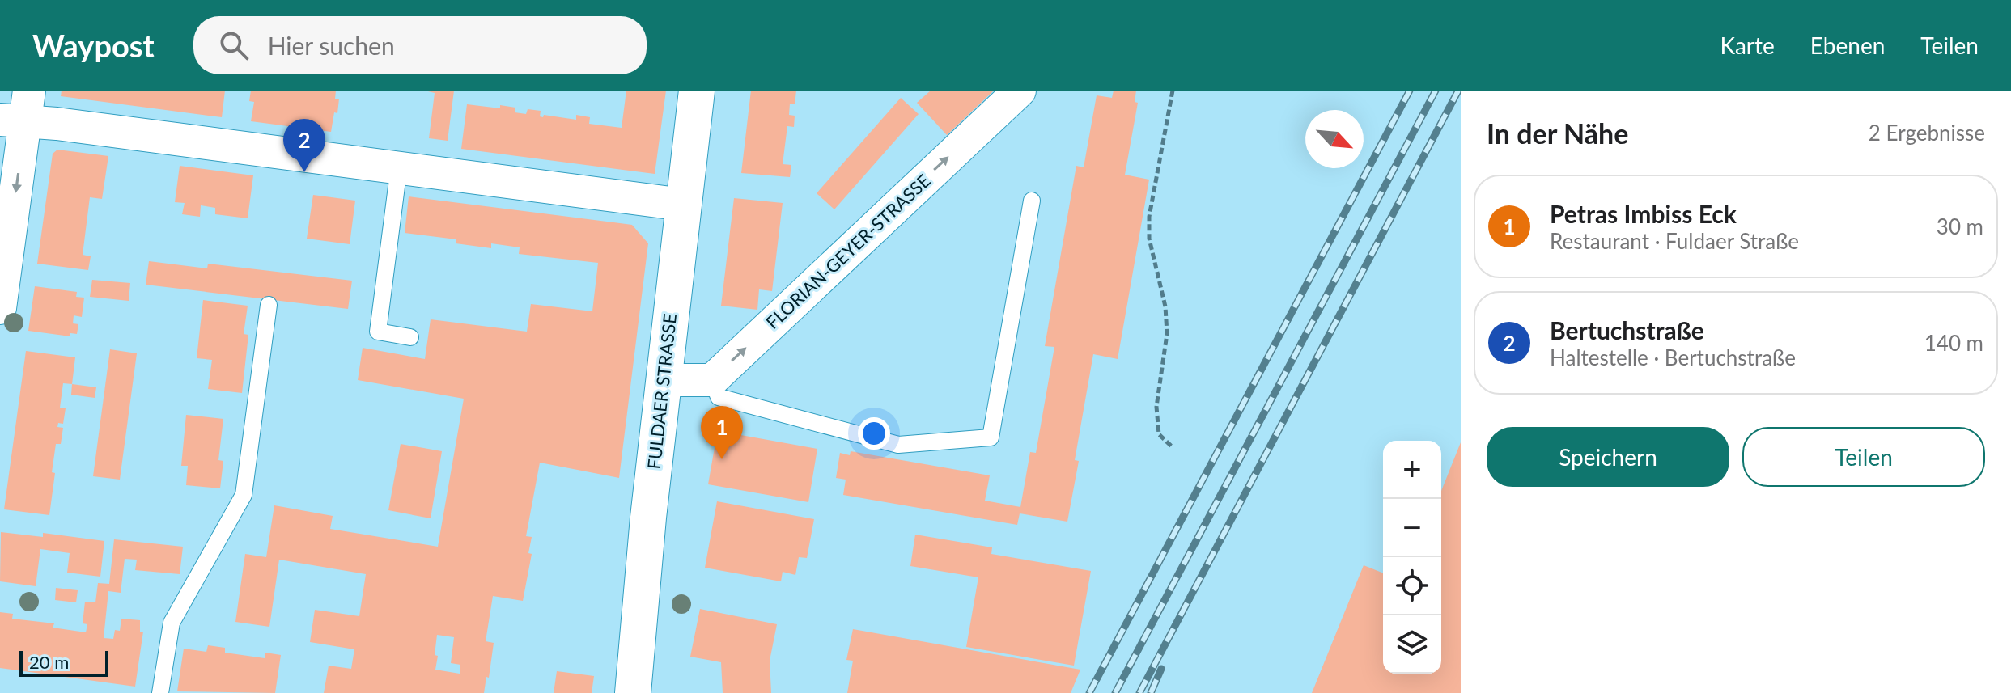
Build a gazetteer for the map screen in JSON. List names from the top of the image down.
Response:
{
  "streets": {
    "street": ["FLORIAN-GEYER-STRASSE", "FULDAER STRASSE"]
  },
  "one_way": ["FLORIAN-GEYER-STRASSE"],
  "scale_bar": "20 m",
  "north": "bottom right",
  "page": {
    "header": "Waypost",
    "search": "Hier suchen",
    "nav": ["Karte", "Ebenen", "Teilen"],
    "heading": ["In der Nähe", "2 Ergebnisse"],
    "pins": ["2", "1"],
    "list": [
      {
        "mark": "1",
        "name": "Petras Imbiss Eck",
        "note": "Restaurant · Fuldaer Straße",
        "value": "30 m"
      },
      {
        "mark": "2",
        "name": "Bertuchstraße",
        "note": "Haltestelle · Bertuchstraße",
        "value": "140 m"
      }
    ],
    "buttons": ["Speichern", "Teilen"],
    "map_buttons": ["+", "−"],
    "scale": "20 m"
  }
}
